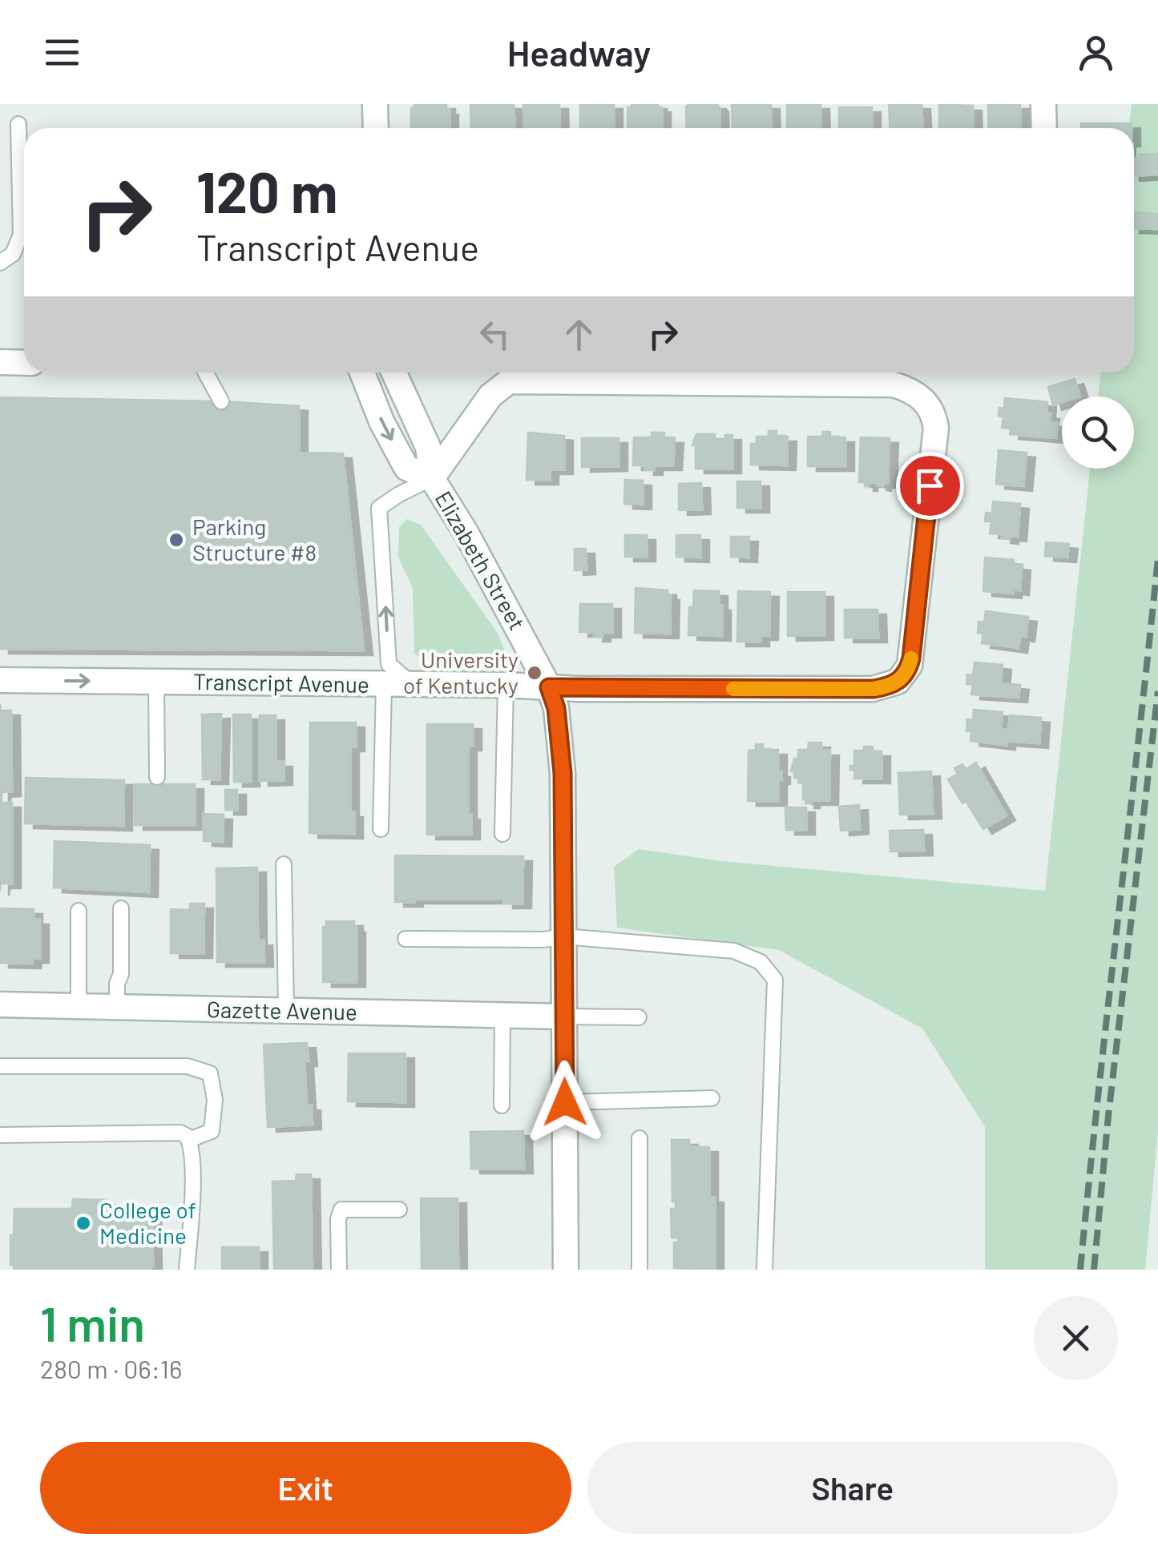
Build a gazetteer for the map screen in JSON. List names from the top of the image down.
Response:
{
  "streets": {
    "street": ["Elizabeth Street", "Transcript Avenue", "Gazette Avenue"]
  },
  "crossings": [
    ["Elizabeth Street", "Transcript Avenue"],
    ["Elizabeth Street", "Gazette Avenue"]
  ],
  "places": ["Parking Structure #8", "University of Kentucky", "College of Medicine"],
  "page": {
    "header": "Headway",
    "turn": ["120 m", "Transcript Avenue"],
    "heading": ["1 min", "280 m · 06:16"],
    "buttons": ["Exit", "Share"]
  }
}
